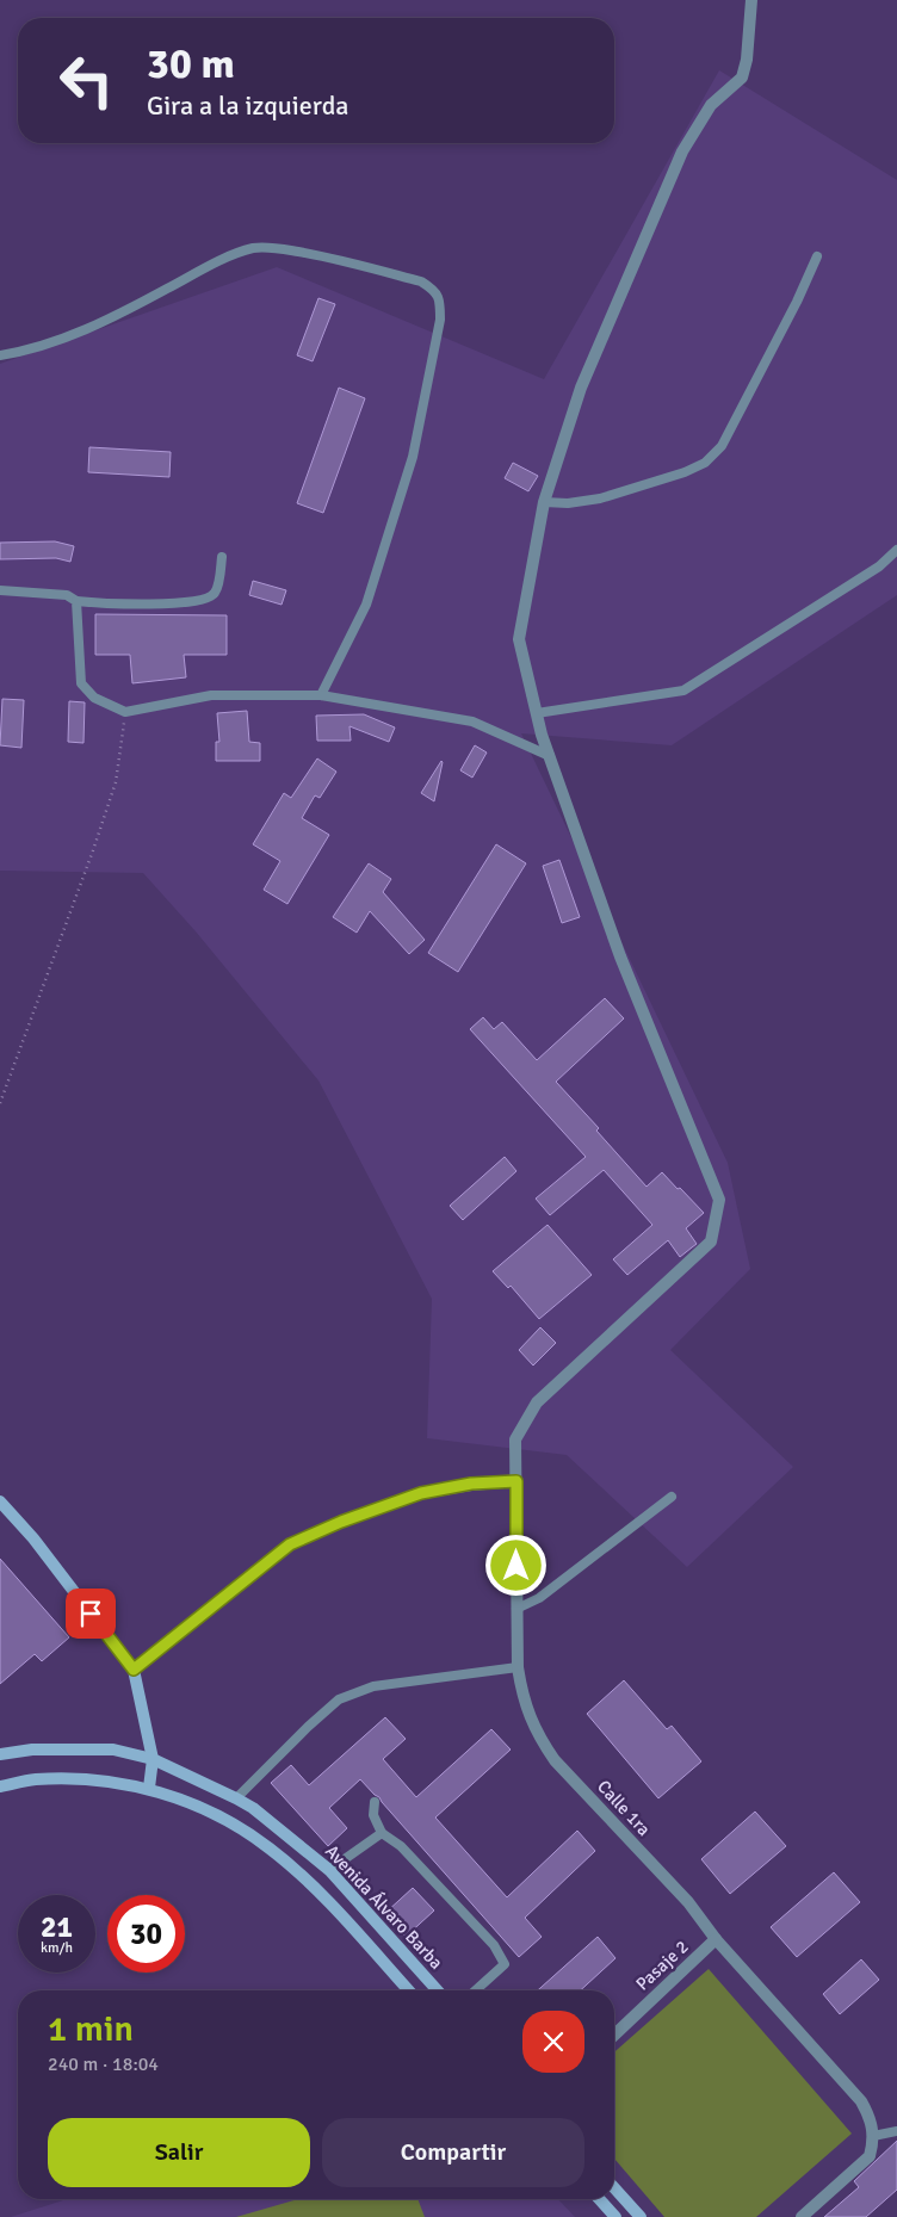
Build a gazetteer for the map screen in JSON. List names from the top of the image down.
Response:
{
  "streets": {
    "main road": ["Avenida Álvaro Barba"],
    "street": ["Calle 1ra", "Pasaje 2"]
  },
  "crossings": [
    ["Calle 1ra", "Pasaje 2"]
  ],
  "page": {
    "turn": ["30 m", "Gira a la izquierda"],
    "speed": "21 km/h",
    "limit": "30",
    "heading": ["1 min", "240 m · 18:04"],
    "buttons": ["Salir", "Compartir"]
  }
}
